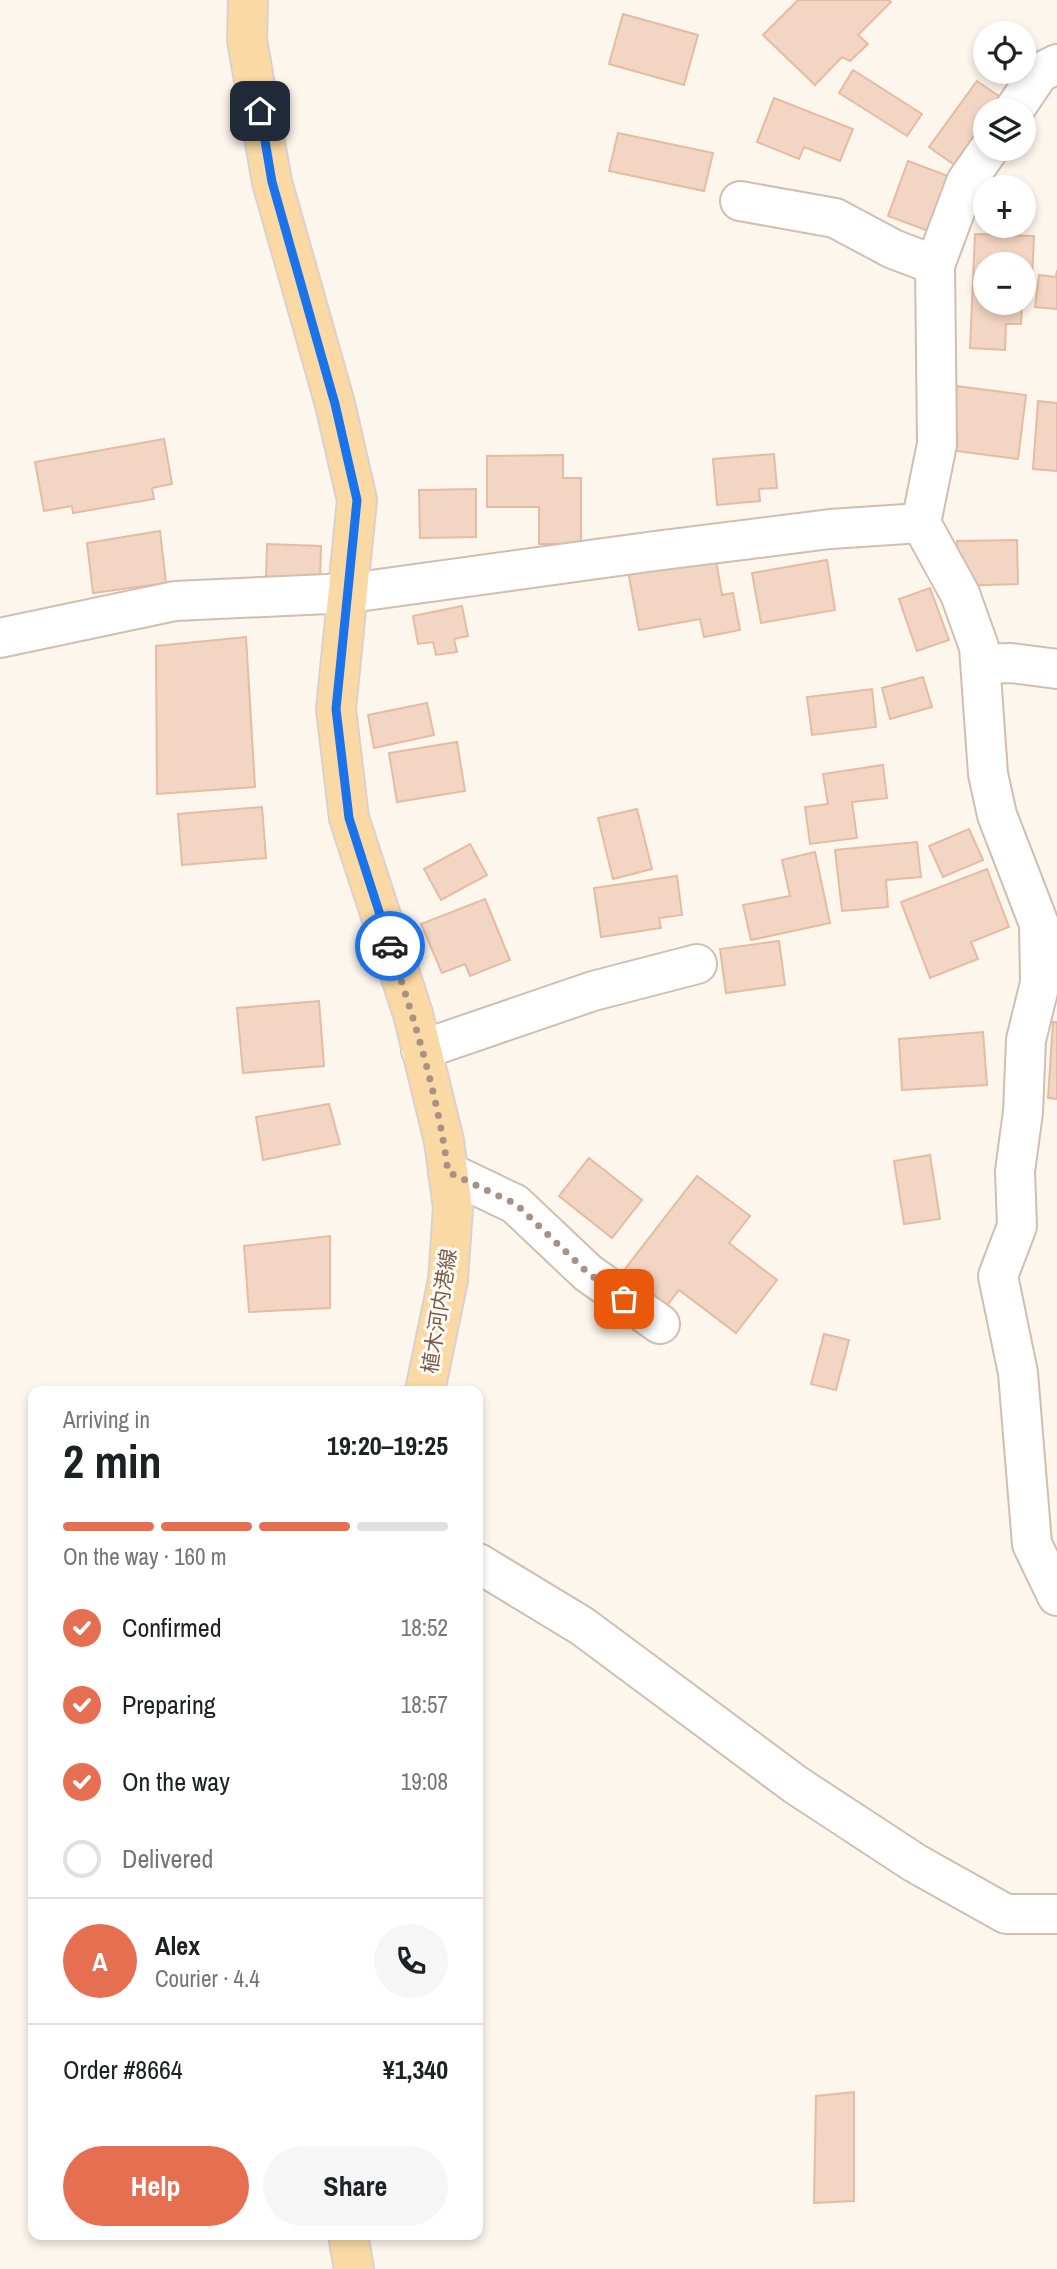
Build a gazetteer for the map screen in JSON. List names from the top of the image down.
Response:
{
  "streets": {
    "main road": ["植木河内港線"]
  },
  "page": {
    "map_buttons": ["+", "−"],
    "heading": ["2 min", "Arriving in", "19:20–19:25"],
    "panel": [
      "Alex",
      "Courier · 4.4",
      "Order #8664",
      "¥1,340"
    ],
    "bar": "On the way · 160 m",
    "list": [
      ["Confirmed", "18:52"],
      ["Preparing", "18:57"],
      ["On the way", "19:08"],
      "Delivered"
    ],
    "round": "A",
    "buttons": ["Help", "Share"]
  }
}
